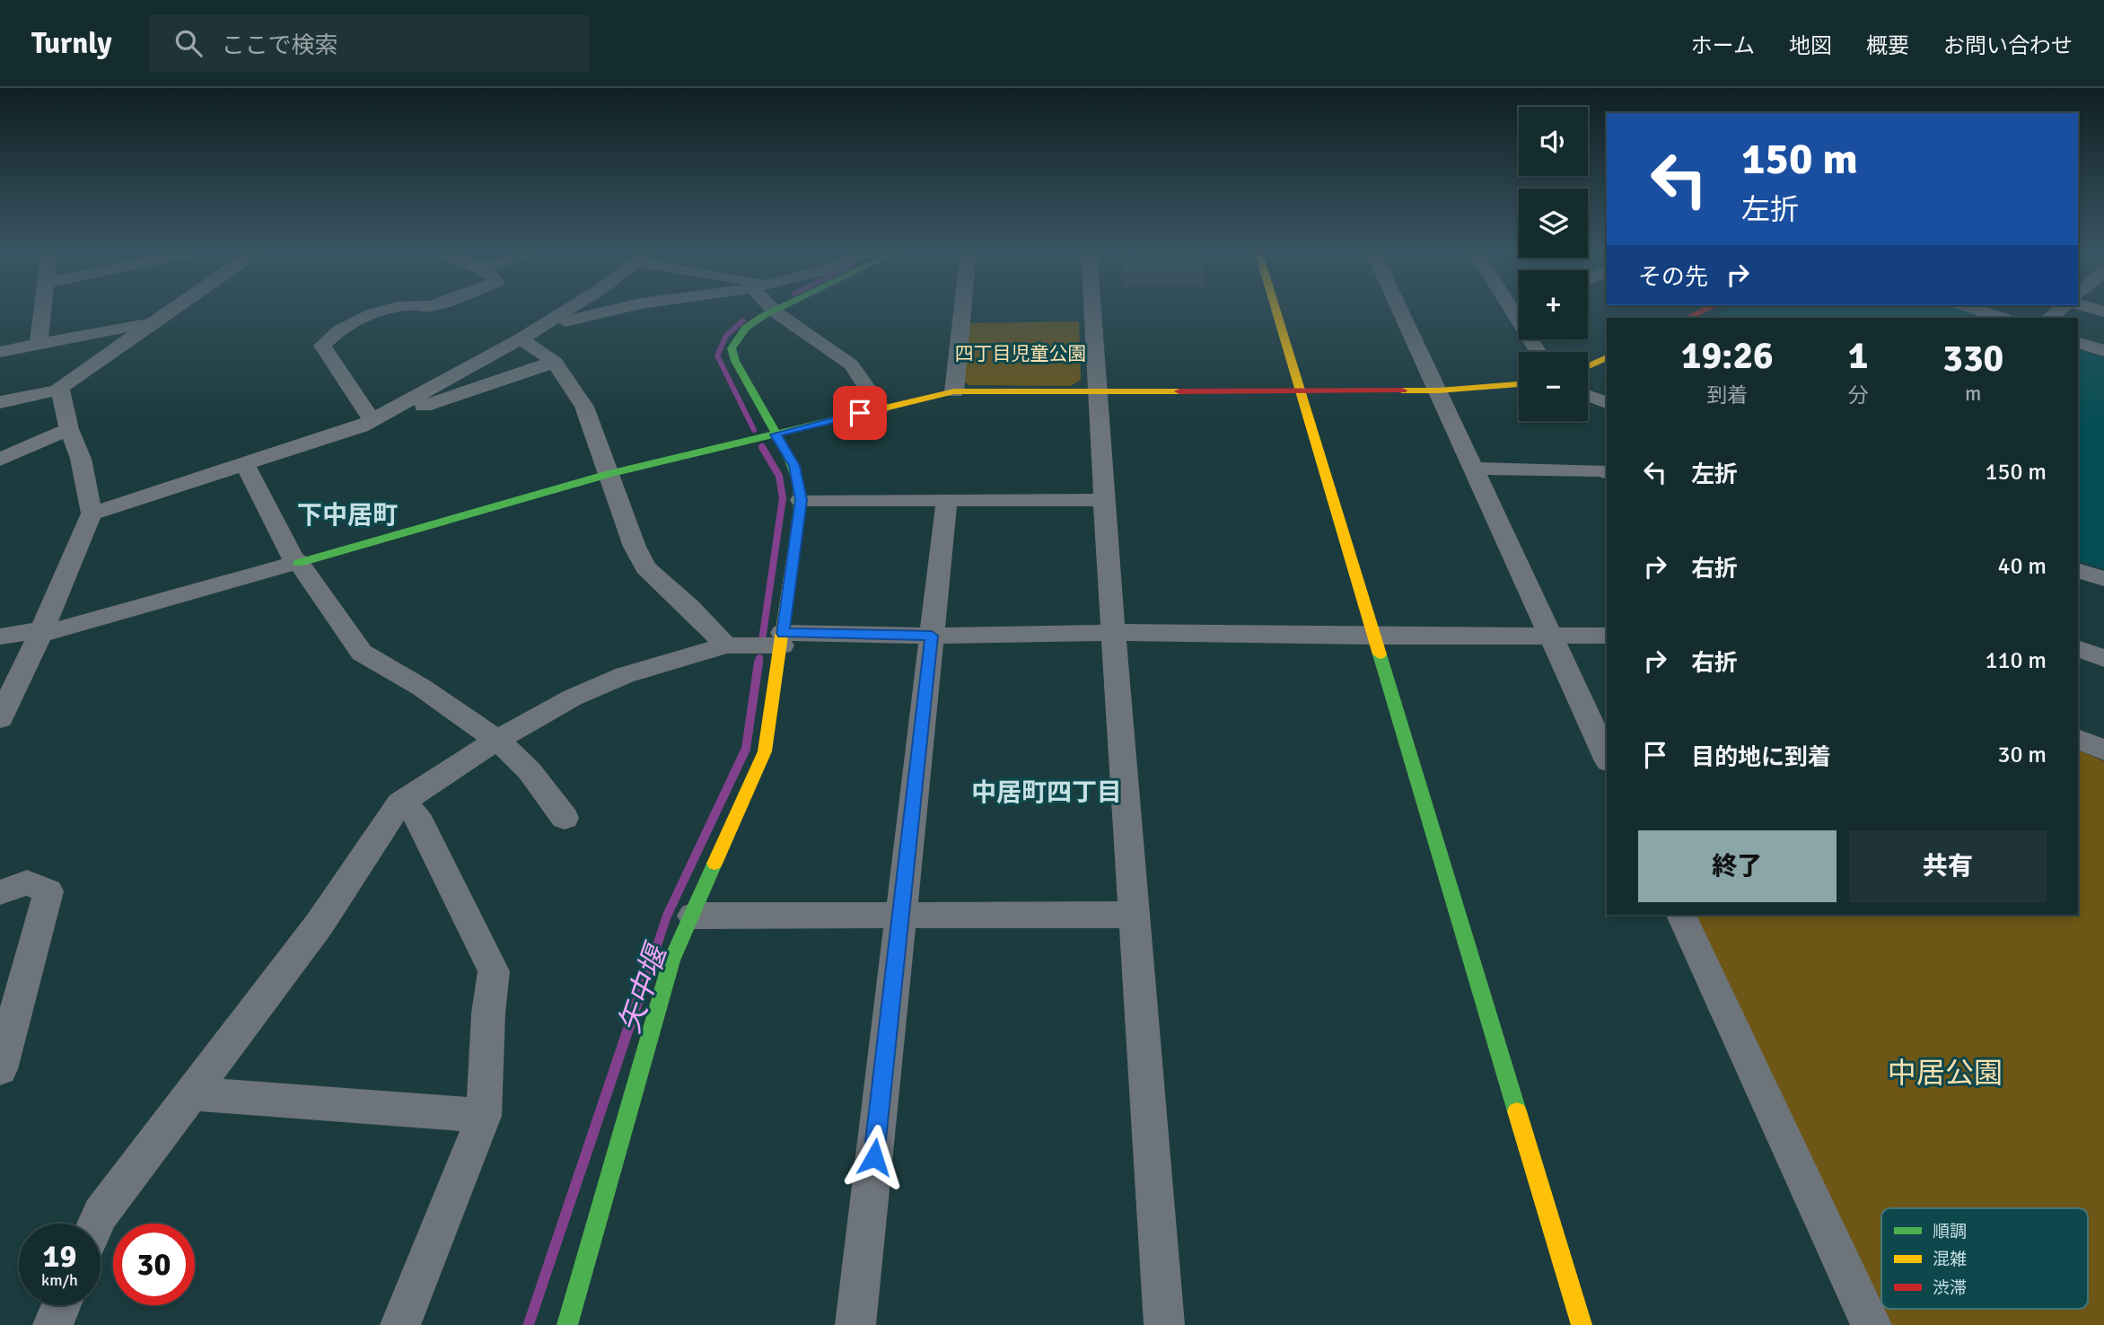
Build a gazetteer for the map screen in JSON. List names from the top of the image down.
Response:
{
  "districts": ["下中居町", "中居町四丁目"],
  "water": ["矢中堰"],
  "parks": ["四丁目児童公園", "中居公園"],
  "legend": ["順調", "混雑", "渋滞"],
  "page": {
    "header": "Turnly",
    "search": "ここで検索",
    "nav": [
      "ホーム",
      "地図",
      "概要",
      "お問い合わせ"
    ],
    "map_buttons": ["+", "−"],
    "turn": ["150 m", "左折"],
    "then": "その先",
    "eta": [
      "19:26",
      "到着",
      "1",
      "分",
      "330",
      "m"
    ],
    "list": [
      {
        "name": "左折",
        "value": "150 m"
      },
      {
        "name": "右折",
        "value": "40 m"
      },
      {
        "name": "右折",
        "value": "110 m"
      },
      {
        "name": "目的地に到着",
        "value": "30 m"
      }
    ],
    "buttons": ["終了", "共有"],
    "speed": "19 km/h",
    "limit": "30"
  }
}
